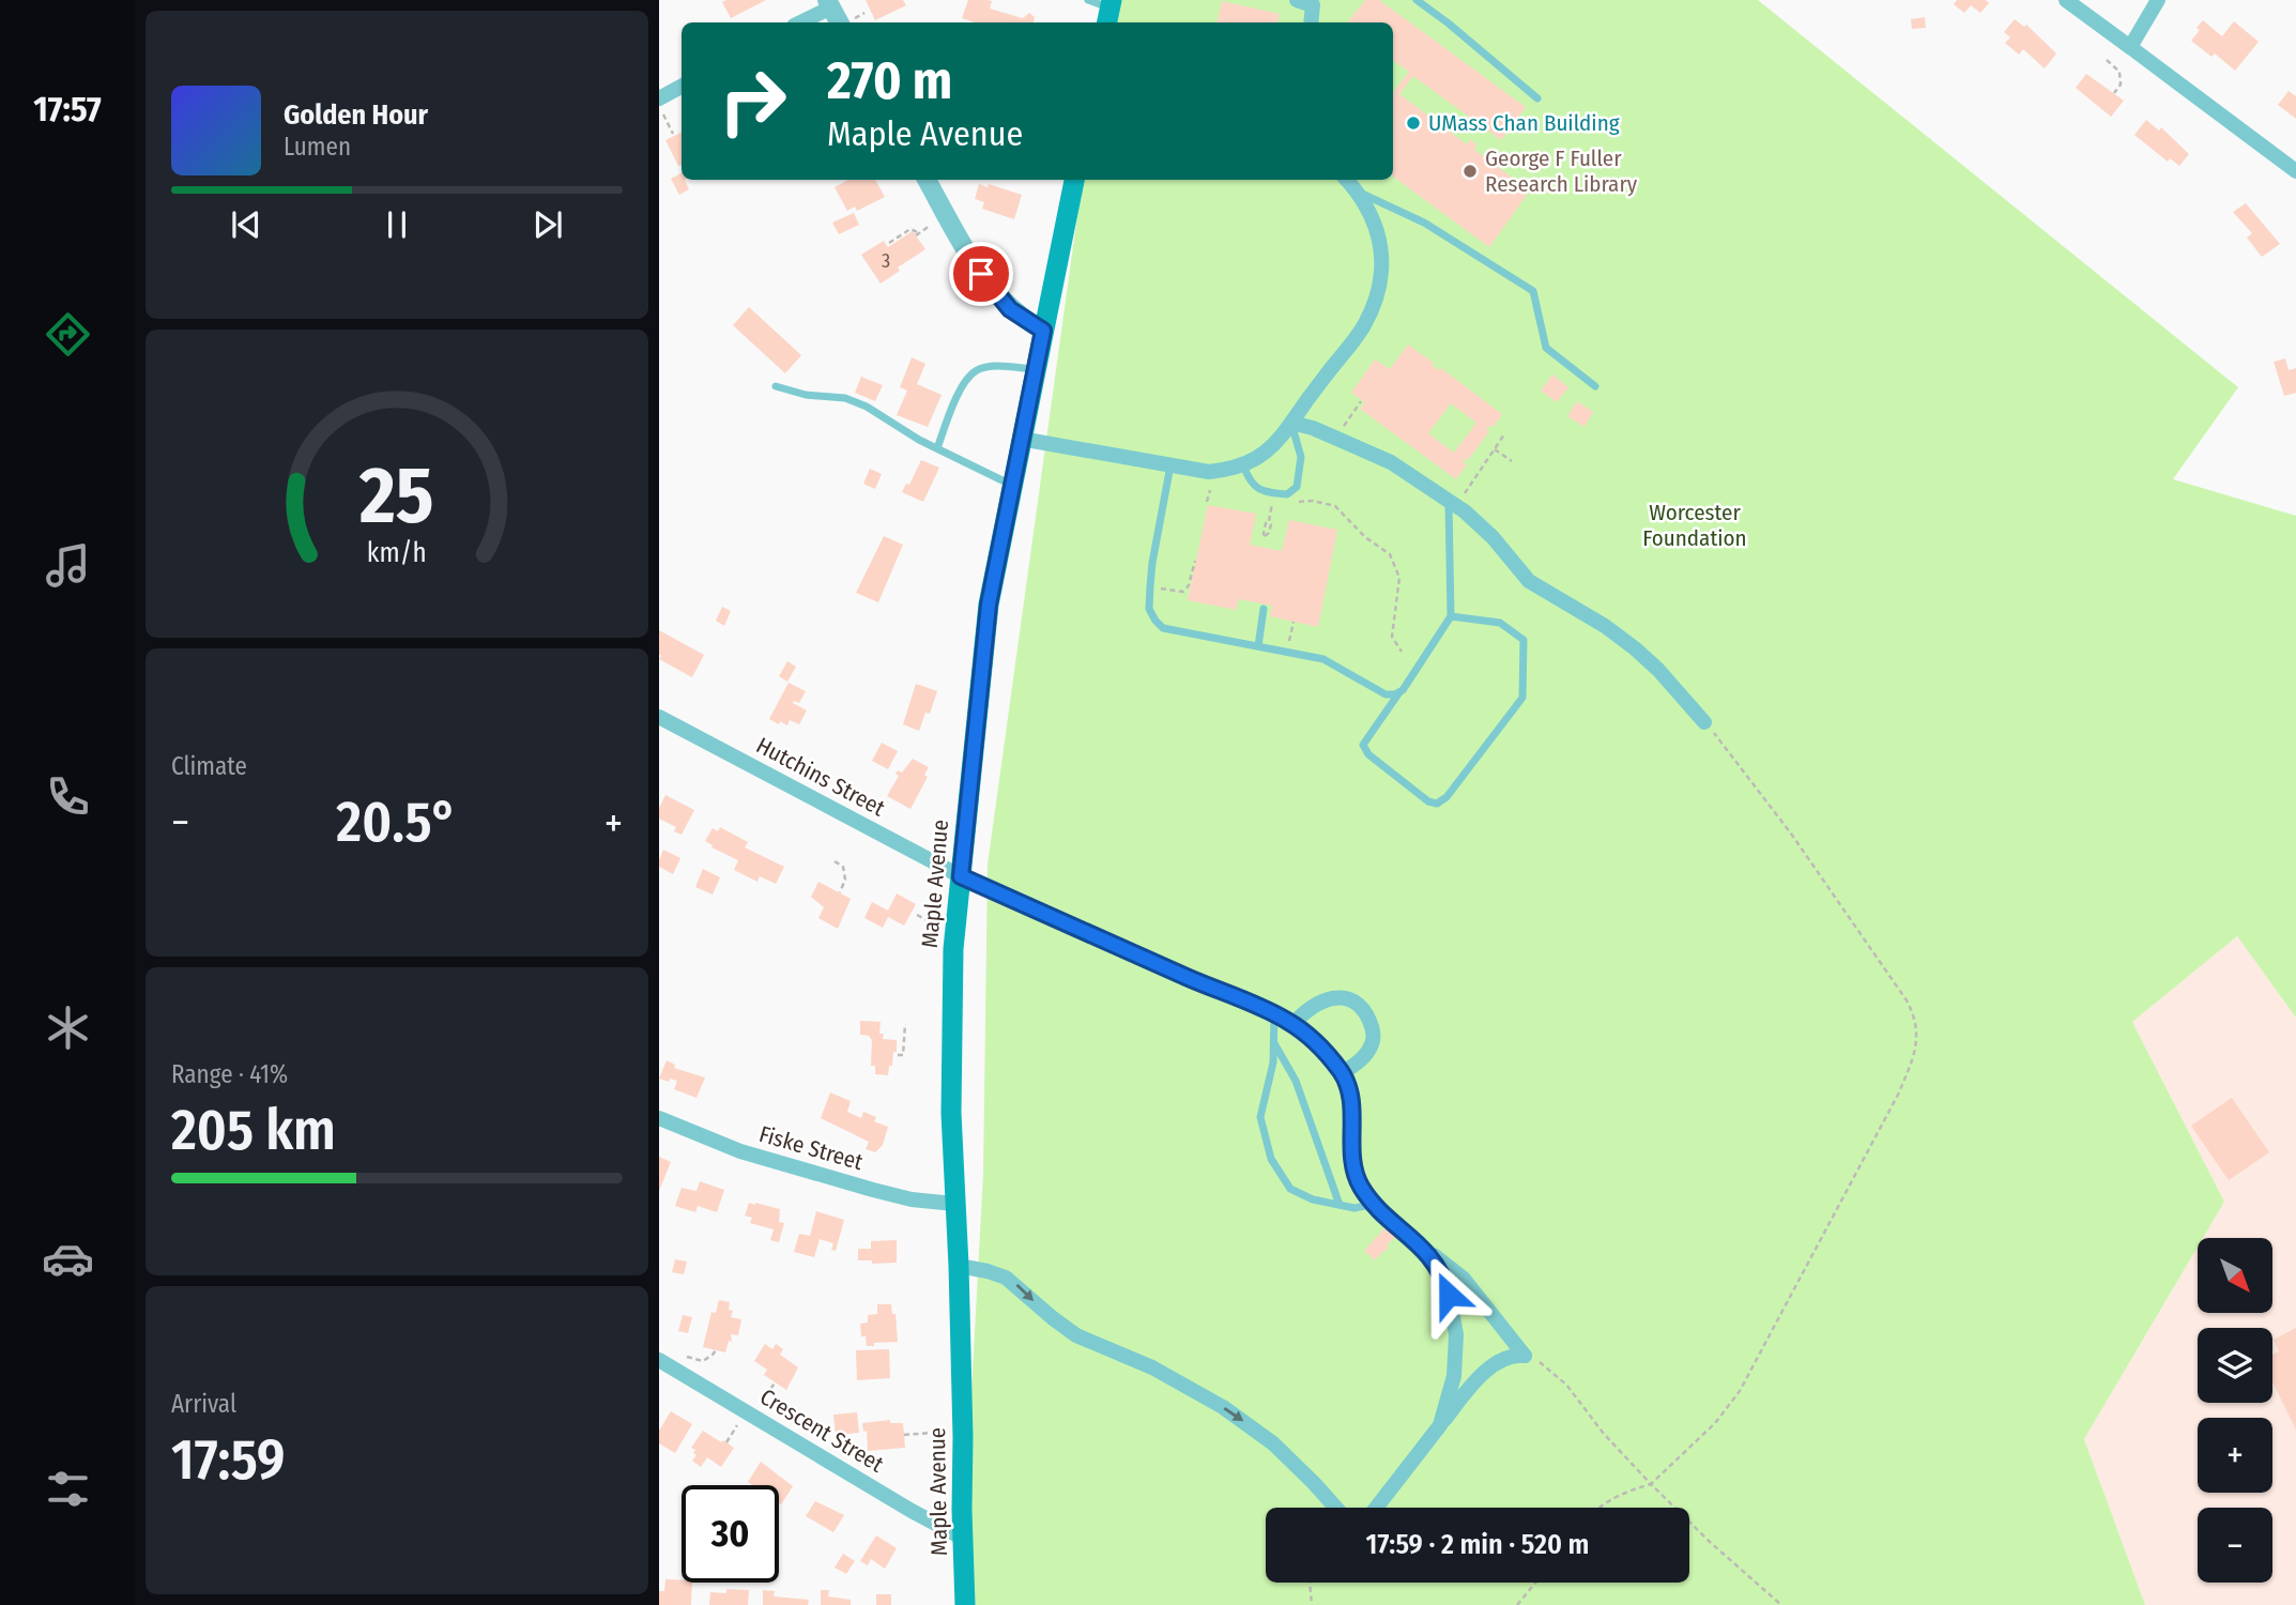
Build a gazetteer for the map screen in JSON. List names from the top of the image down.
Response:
{
  "streets": {
    "main road": ["Maple Avenue"],
    "street": ["Hutchins Street", "Fiske Street", "Crescent Street"]
  },
  "crossings": [
    ["Hutchins Street", "Maple Avenue"],
    ["Maple Avenue", "Fiske Street"],
    ["Maple Avenue", "Crescent Street"]
  ],
  "parks": ["Worcester Foundation"],
  "places": ["UMass Chan Building", "George F Fuller Research Library"],
  "house_numbers": ["3"],
  "north": "bottom right",
  "page": {
    "tabs": "17:57",
    "turn": ["270 m", "Maple Avenue"],
    "song": ["Golden Hour", "Lumen"],
    "tile": [
      "Climate",
      ["Range · 41%", "205 km"],
      ["Arrival", "17:59"]
    ],
    "heat": ["−", "20.5°", "+"],
    "map_buttons": ["+", "−"],
    "limit": "30",
    "trip": "17:59 · 2 min · 520 m",
    "gauge": ["25", "km/h"]
  }
}
